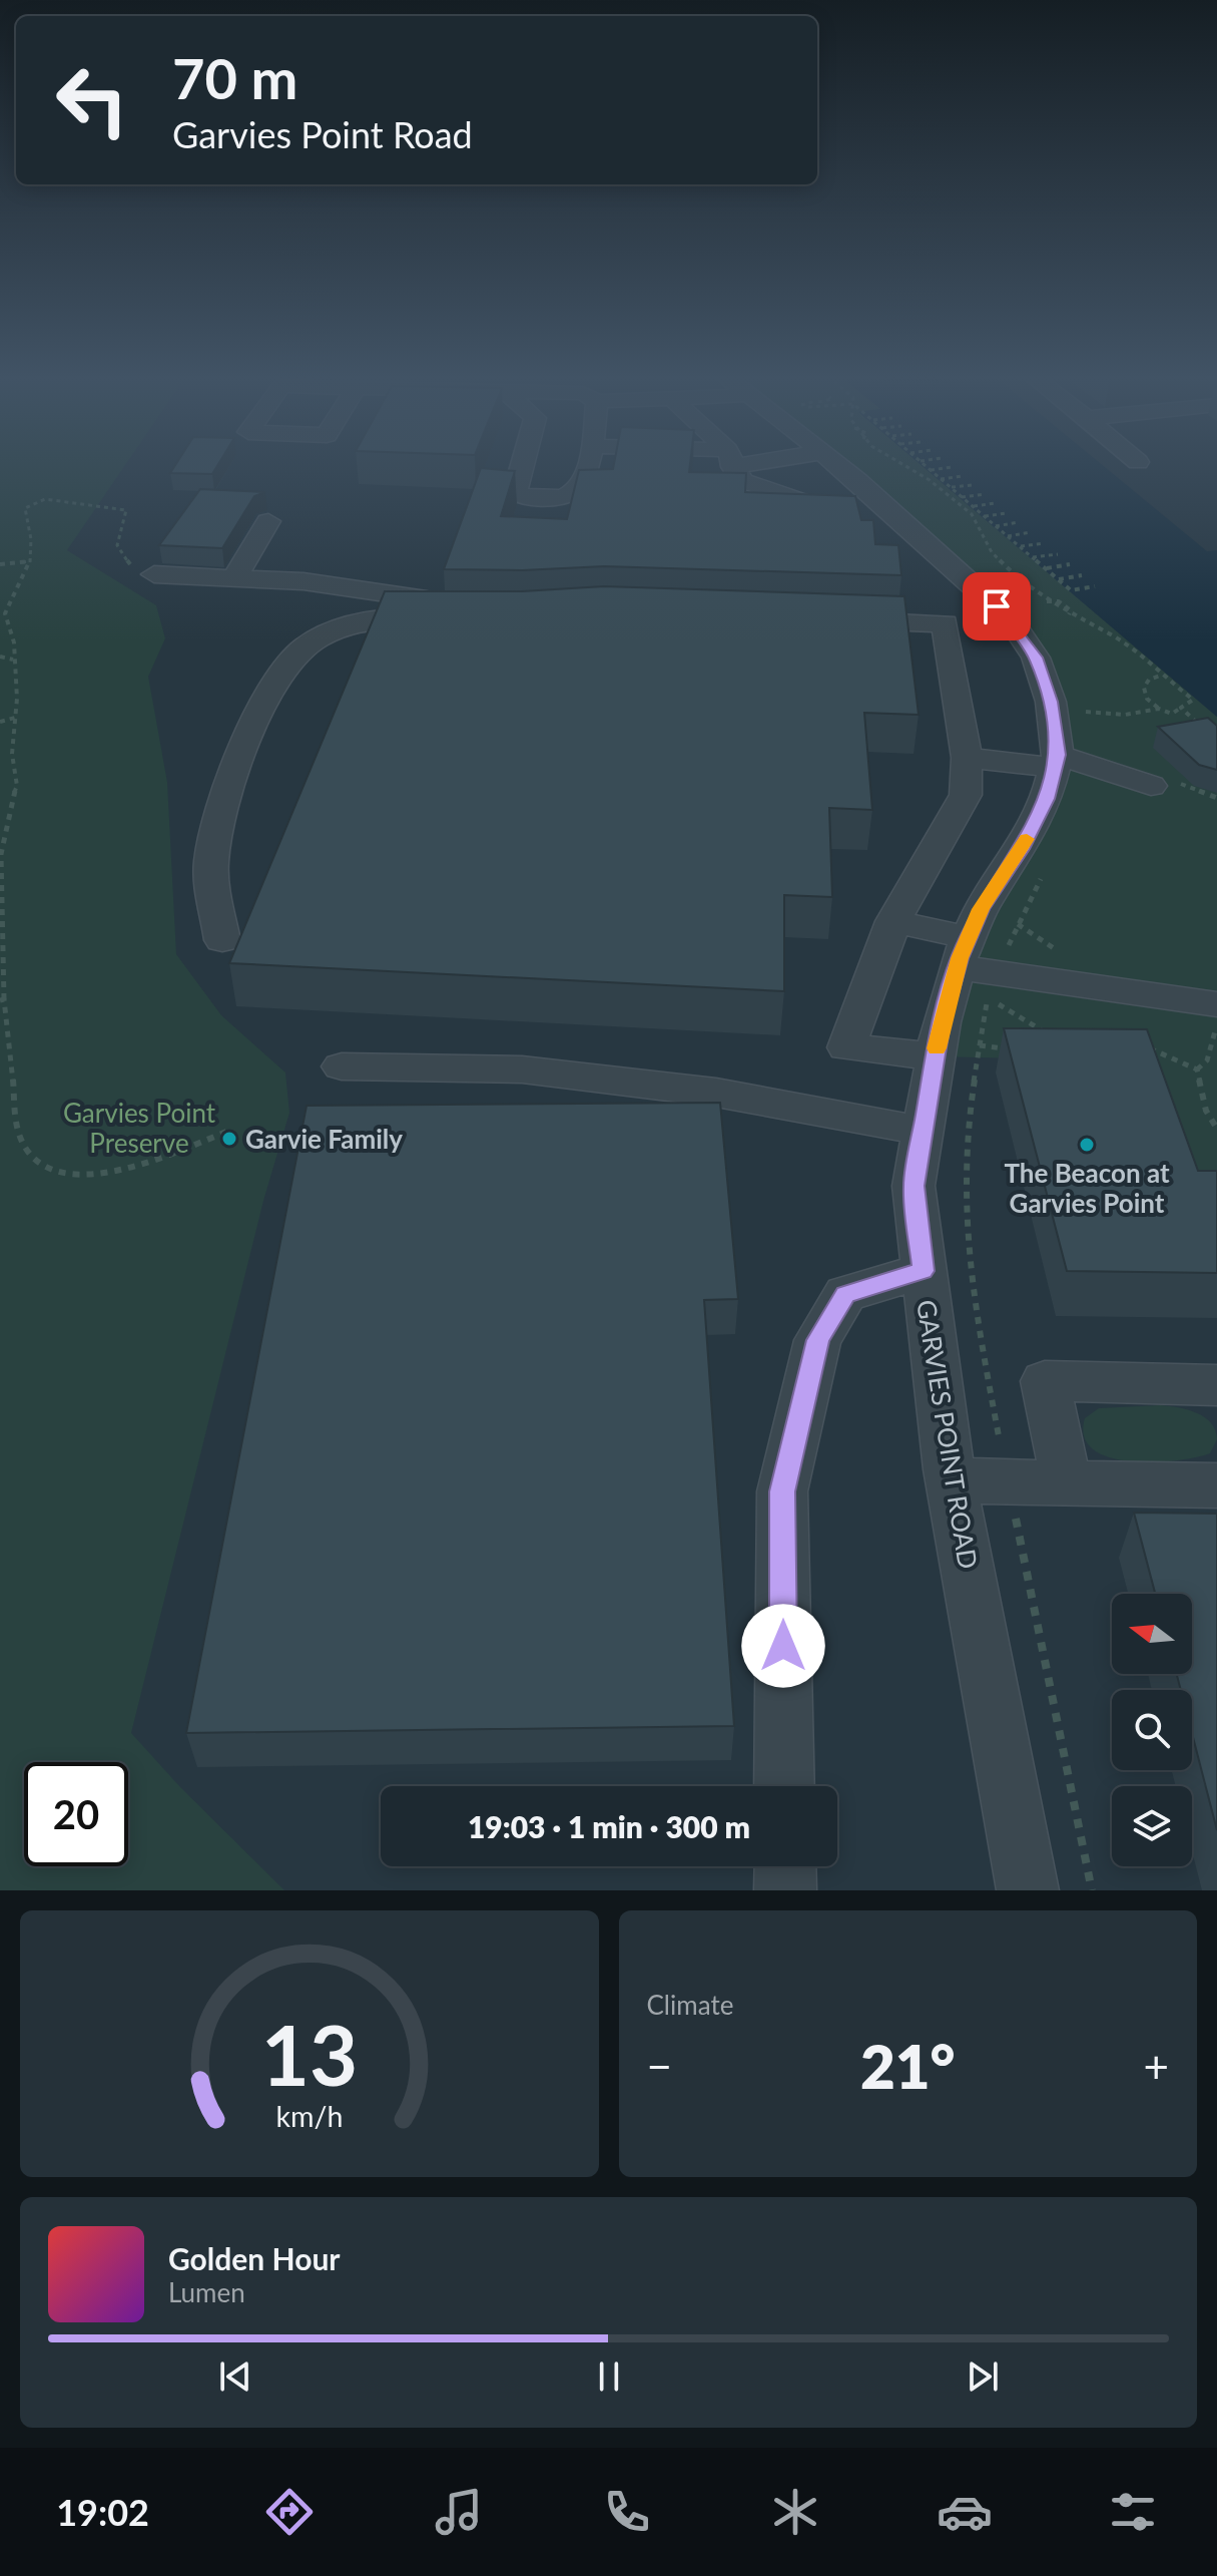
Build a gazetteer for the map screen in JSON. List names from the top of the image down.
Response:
{
  "streets": {
    "street": ["GARVIES POINT ROAD"]
  },
  "parks": ["Garvies Point Preserve"],
  "places": ["Garvie Family", "The Beacon at Garvies Point"],
  "north": "left",
  "page": {
    "turn": ["70 m", "Garvies Point Road"],
    "limit": "20",
    "trip": "19:03 · 1 min · 300 m",
    "tile": "Climate",
    "heat": ["−", "21°", "+"],
    "song": ["Golden Hour", "Lumen"],
    "tabs": "19:02",
    "gauge": ["13", "km/h"]
  }
}
